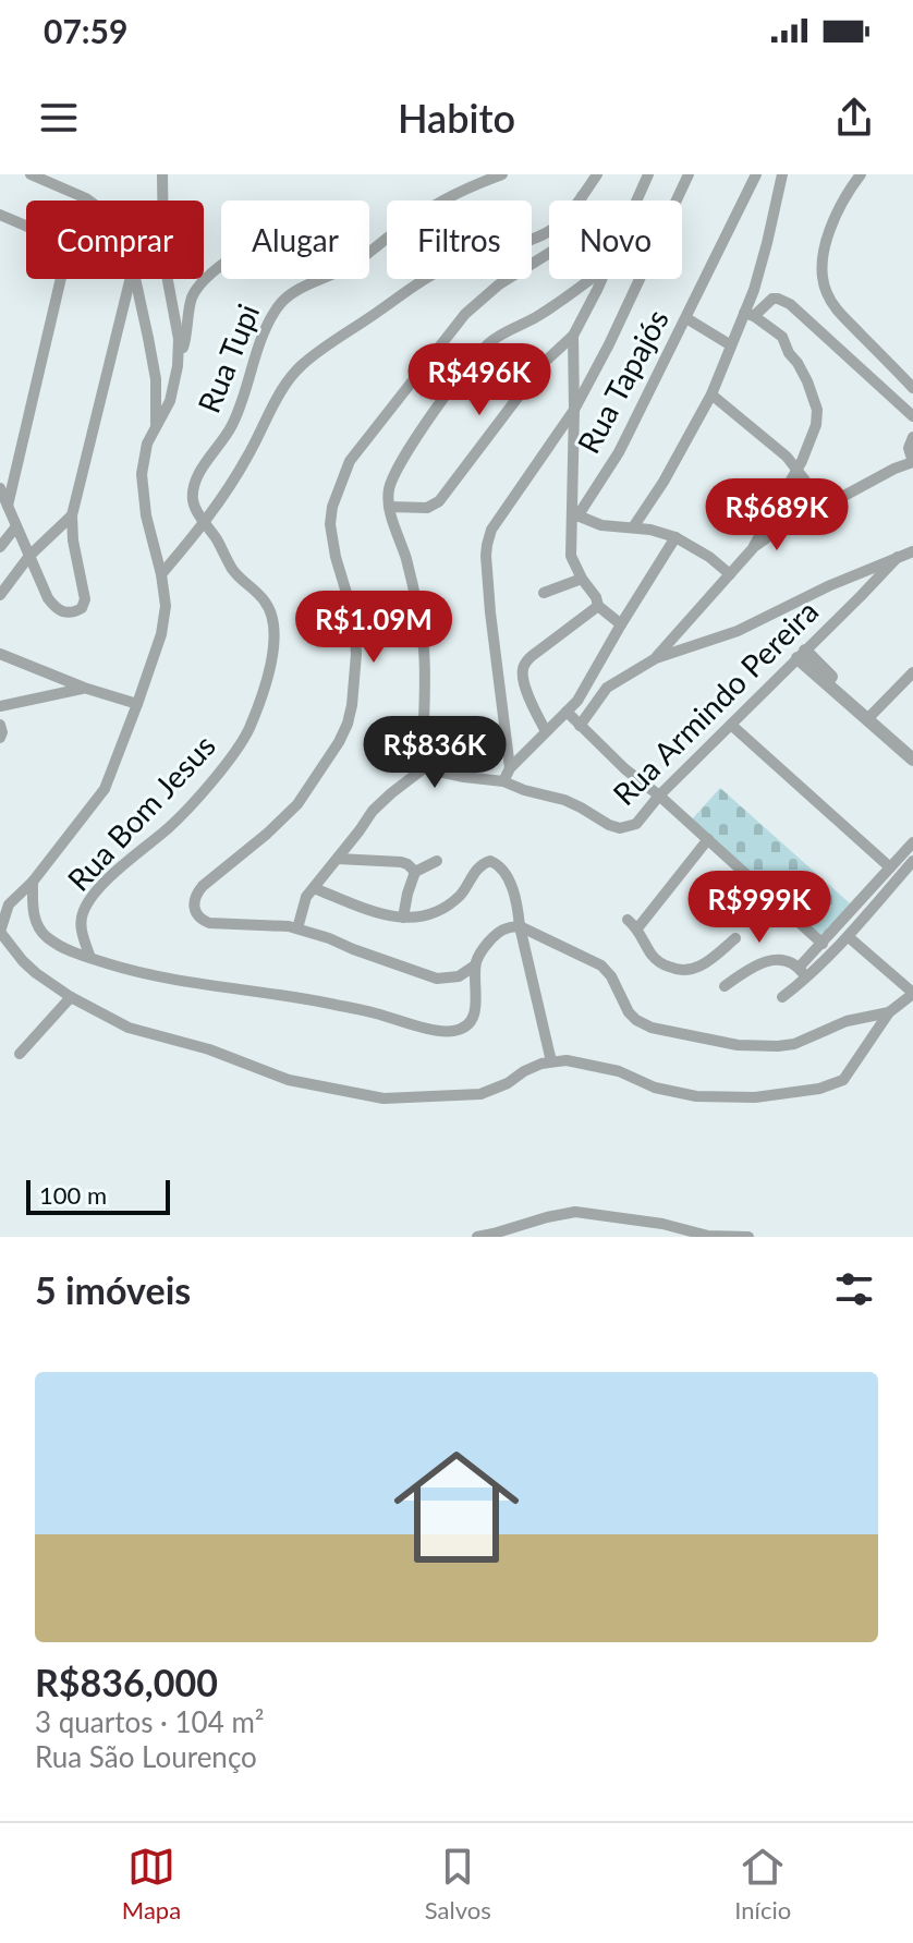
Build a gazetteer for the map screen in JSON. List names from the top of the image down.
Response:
{
  "streets": {
    "street": [
      "Rua Tupi",
      "Rua Tapajós",
      "Rua Armindo Pereira",
      "Rua Bom Jesus"
    ]
  },
  "crossings": [
    ["Rua Tupi", "Rua Bom Jesus"]
  ],
  "scale_bar": "100 m",
  "page": {
    "status": "07:59",
    "header": "Habito",
    "chip": [
      "Comprar",
      "Alugar",
      "Filtros",
      "Novo"
    ],
    "price": [
      "R$496K",
      "R$689K",
      "R$1.09M",
      "R$836K",
      "R$999K"
    ],
    "scale": "100 m",
    "heading": "5 imóveis",
    "list": [
      {
        "name": "R$836,000",
        "note": "3 quartos · 104 m² · Rua São Lourenço"
      }
    ],
    "tabs": ["Mapa", "Salvos", "Início"]
  }
}
